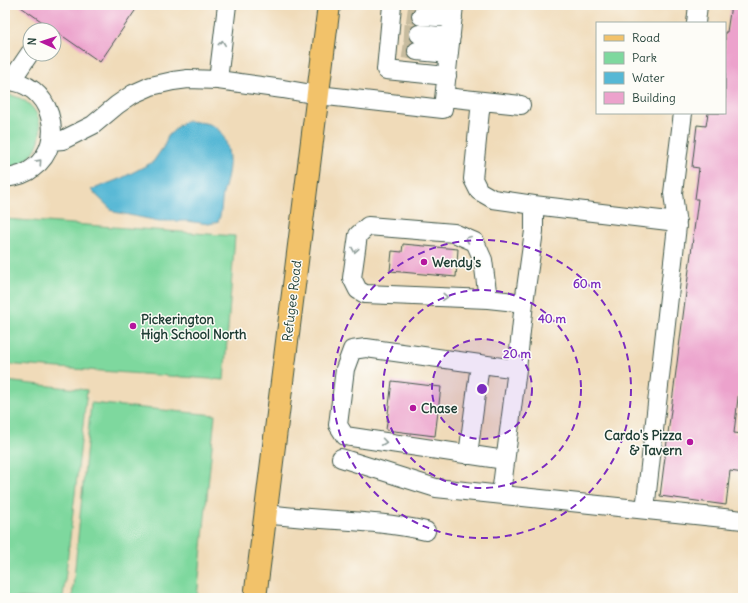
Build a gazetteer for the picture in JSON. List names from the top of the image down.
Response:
{
  "streets": {
    "main road": ["Refugee Road"]
  },
  "places": [
    "Wendy's",
    "Pickerington High School North",
    "Chase",
    "Cardo's Pizza & Tavern"
  ],
  "legend": [
    "Road",
    "Park",
    "Water",
    "Building"
  ],
  "north": "left",
  "rings": ["60 m", "40 m", "20 m"]
}
